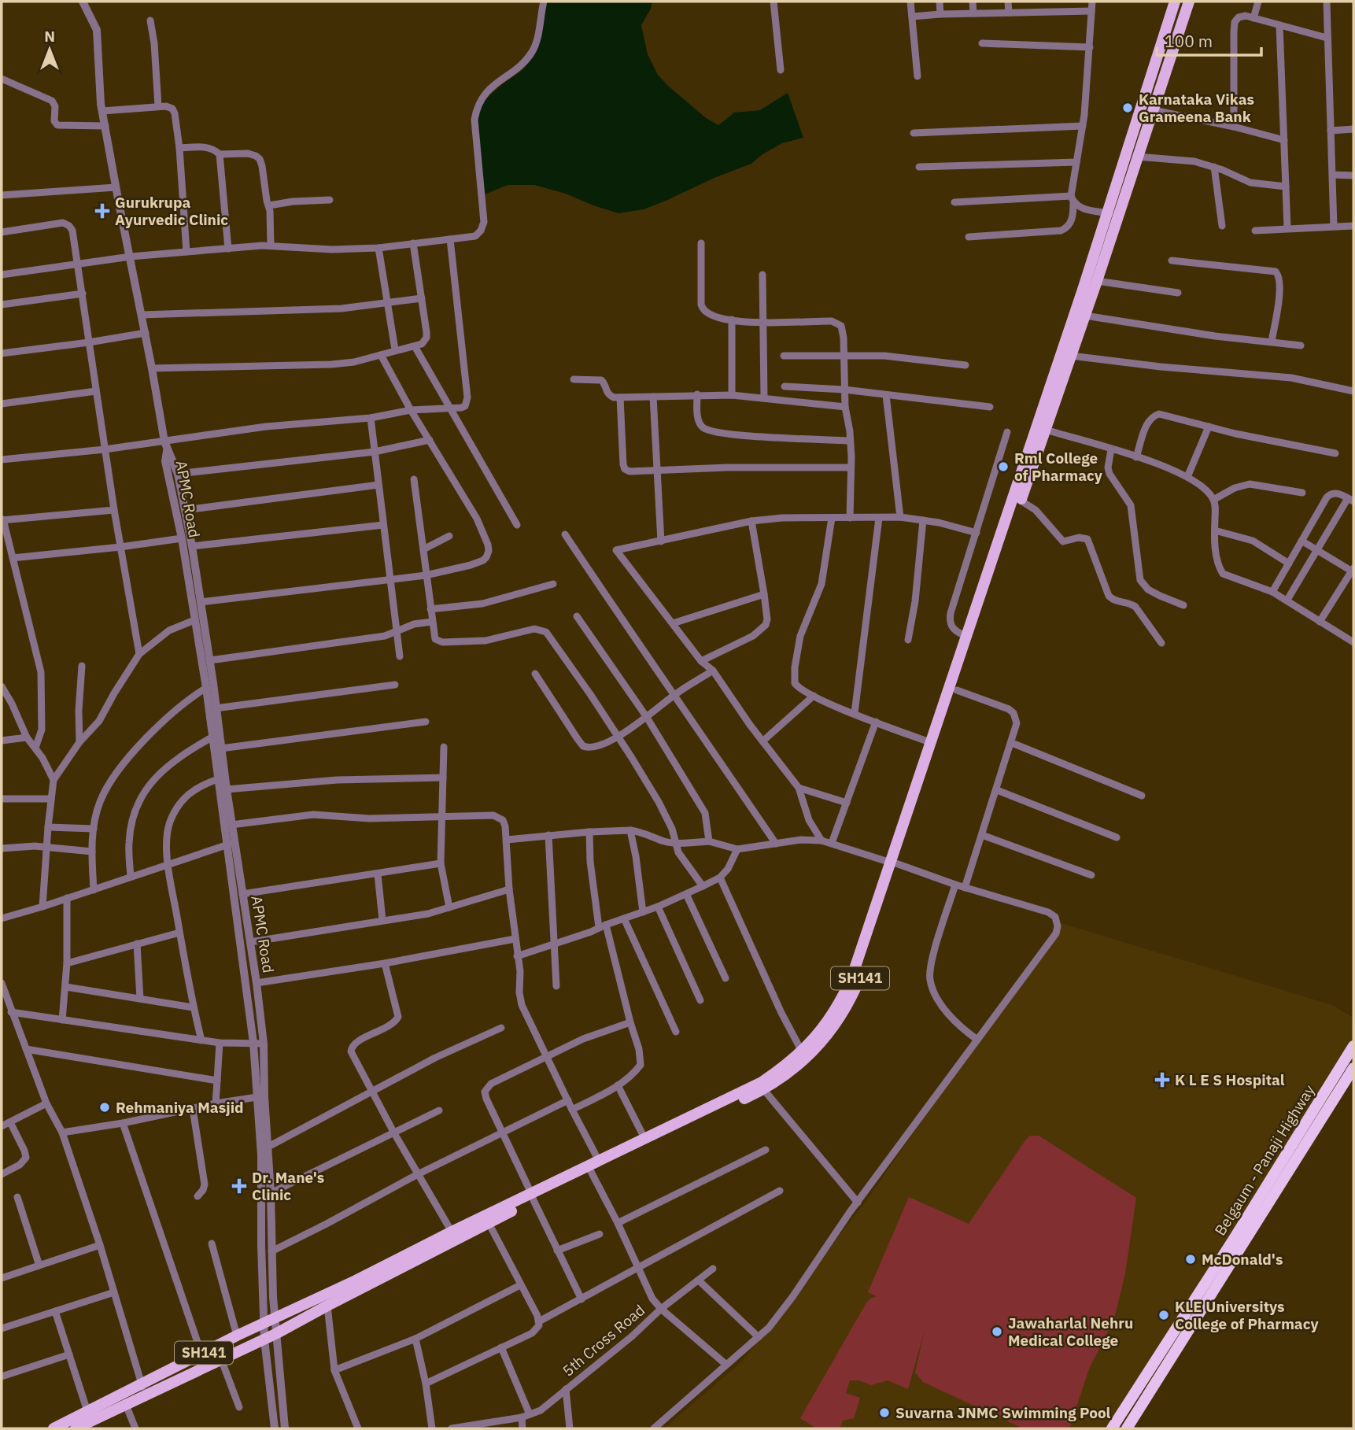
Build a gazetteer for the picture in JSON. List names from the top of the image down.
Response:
{
  "streets": {
    "highway": ["Belgaum - Panaji Highway"],
    "main road": ["SH141"],
    "street": ["APMC Road", "5th Cross Road"]
  },
  "crossings": [
    ["APMC Road", "SH141"],
    ["SH141", "5th Cross Road"]
  ],
  "places": {
    "other": [
      "Karnataka Vikas Grameena Bank",
      "Rml College of Pharmacy",
      "Rehmaniya Masjid",
      "McDonald's",
      "KLE Universitys College of Pharmacy",
      "Jawaharlal Nehru Medical College",
      "Suvarna JNMC Swimming Pool"
    ],
    "health": ["Gurukrupa Ayurvedic Clinic", "K L E S Hospital", "Dr. Mane's Clinic"]
  },
  "scale_bar": "100 m",
  "north": "top"
}
